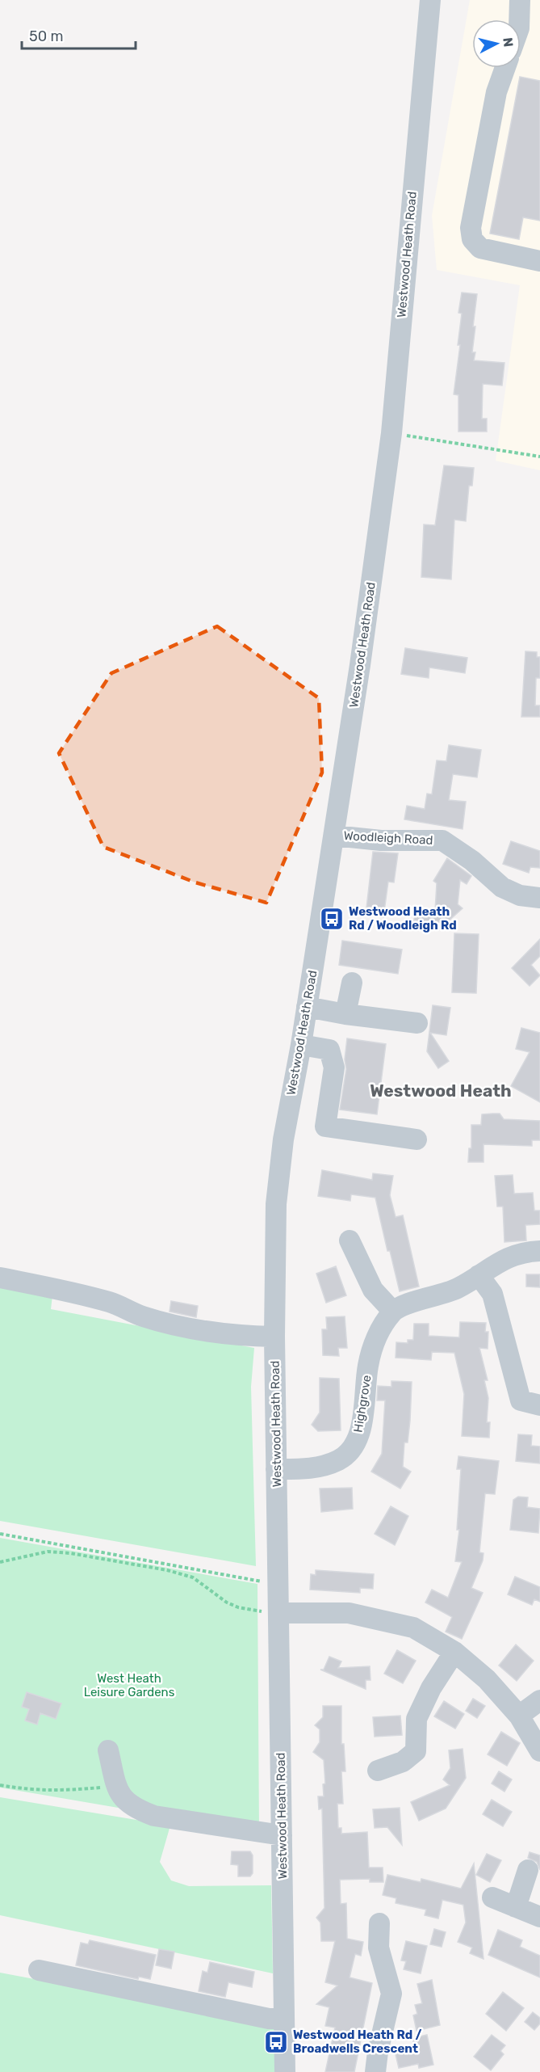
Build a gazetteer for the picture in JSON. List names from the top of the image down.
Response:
{
  "streets": {
    "street": ["Westwood Heath Road", "Woodleigh Road", "Highgrove"]
  },
  "crossings": [
    ["Westwood Heath Road", "Woodleigh Road"],
    ["Westwood Heath Road", "Highgrove"]
  ],
  "districts": ["Westwood Heath"],
  "parks": ["West Heath Leisure Gardens"],
  "places": {
    "bus stop": ["Westwood Heath Rd / Woodleigh Rd", "Westwood Heath Rd / Broadwells Crescent"]
  },
  "scale_bar": "50 m",
  "north": "right"
}
